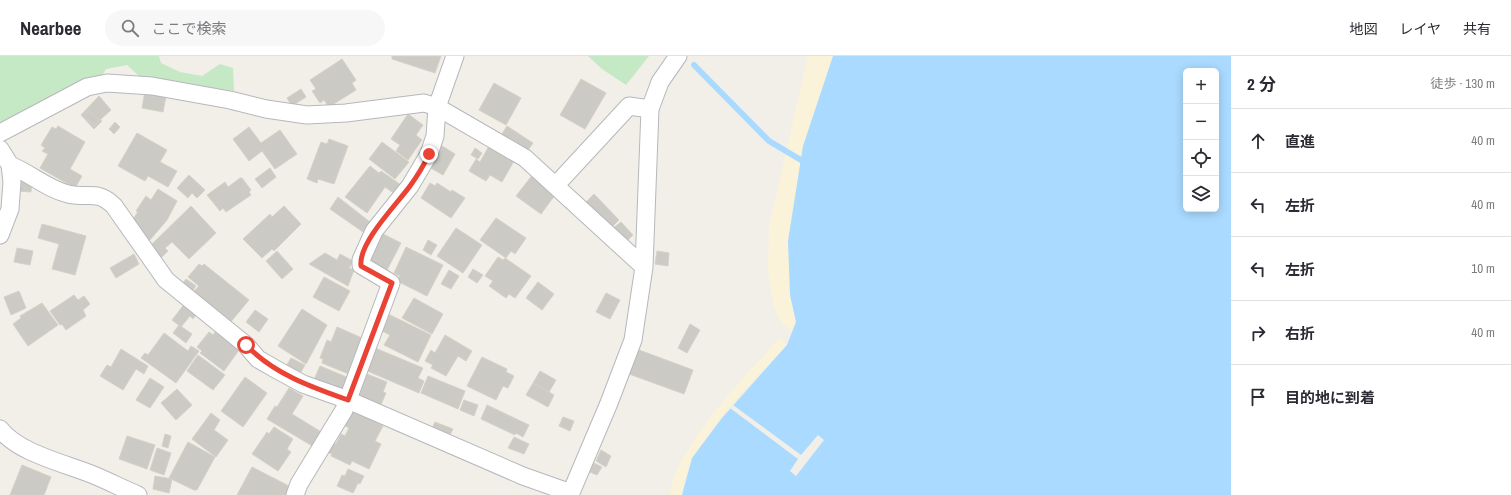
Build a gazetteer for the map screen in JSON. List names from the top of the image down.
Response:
{
  "page": {
    "header": "Nearbee",
    "search": "ここで検索",
    "nav": ["地図", "レイヤ", "共有"],
    "heading": ["2 分", "徒歩 · 130 m"],
    "map_buttons": ["+", "−"],
    "list": [
      ["直進", "40 m"],
      ["左折", "40 m"],
      ["左折", "10 m"],
      ["右折", "40 m"],
      "目的地に到着"
    ]
  }
}
